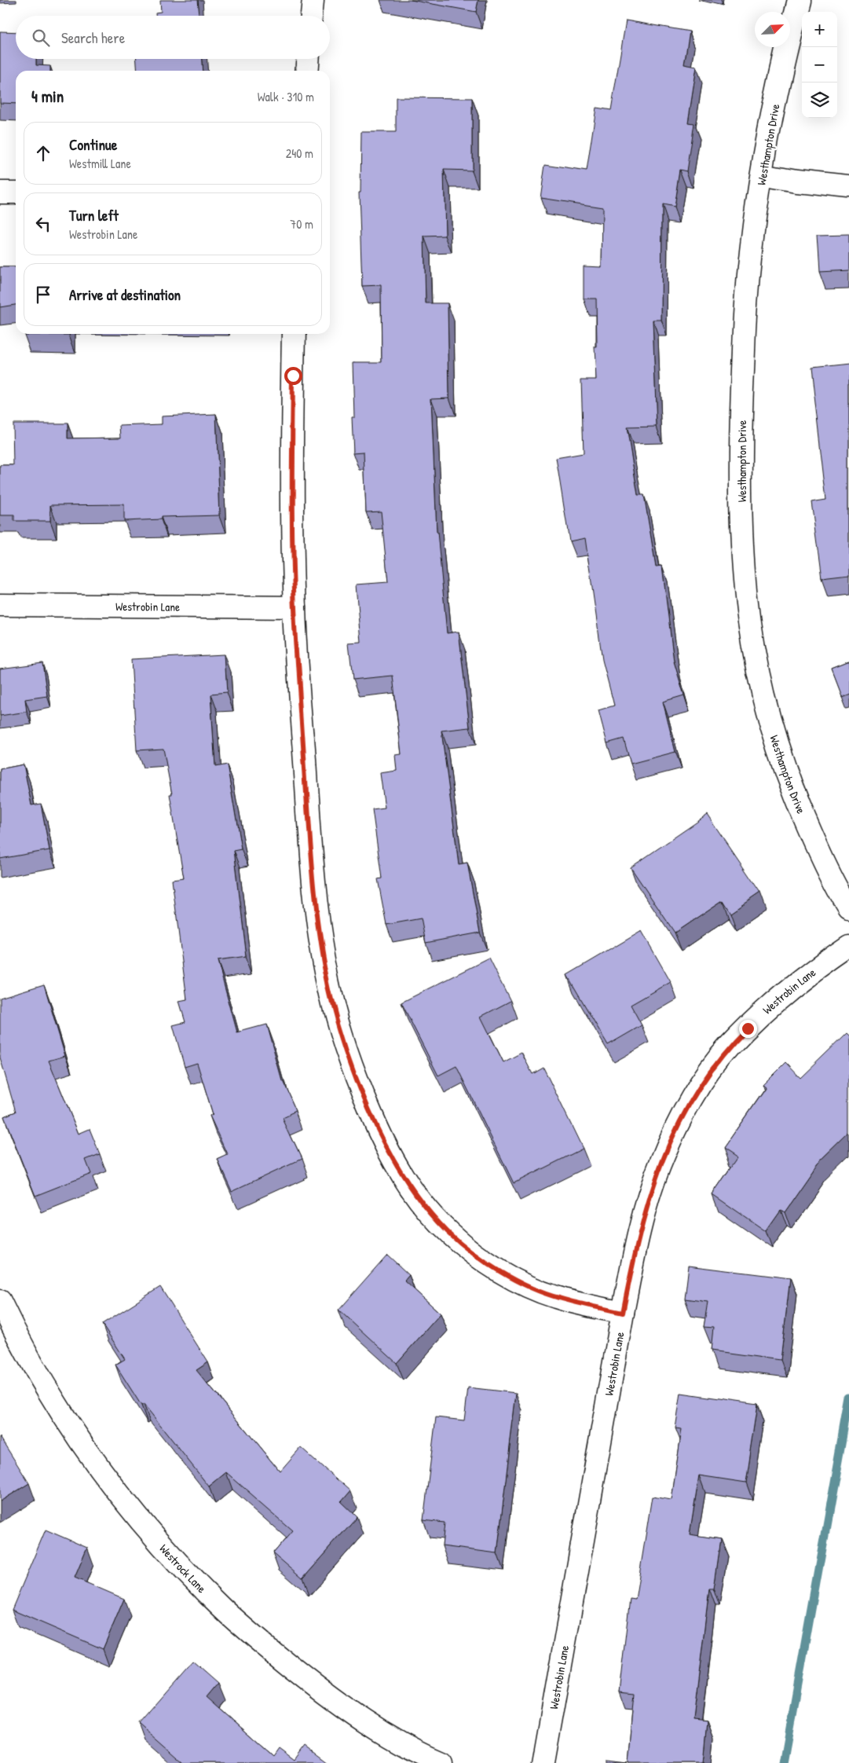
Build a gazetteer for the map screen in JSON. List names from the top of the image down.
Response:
{
  "streets": {
    "street": ["Westhampton Drive", "Westrobin Lane", "Westrock Lane"]
  },
  "north": "top right",
  "page": {
    "map_buttons": ["+", "−"],
    "search": "Search here",
    "heading": ["4 min", "Walk · 310 m"],
    "list": [
      ["Continue", "Westmill Lane", "240 m"],
      ["Turn left", "Westrobin Lane", "70 m"],
      "Arrive at destination"
    ]
  }
}
